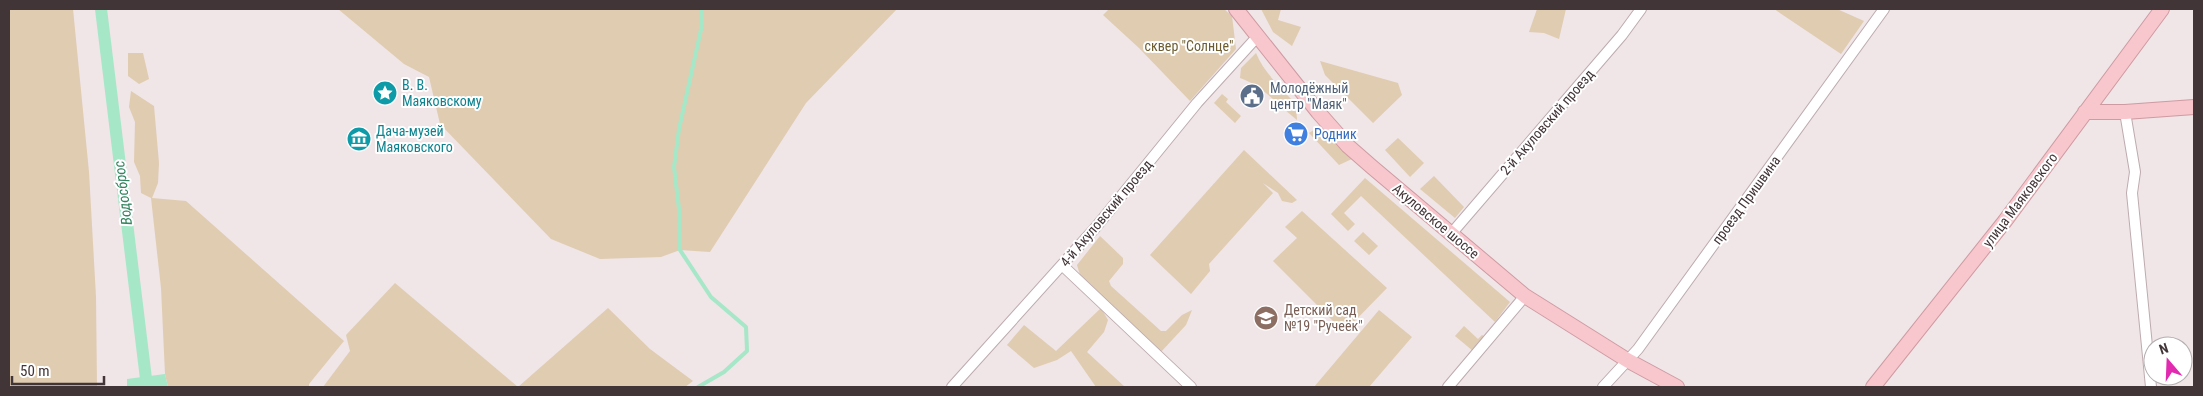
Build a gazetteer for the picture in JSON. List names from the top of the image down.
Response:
{
  "streets": {
    "street": [
      "2-й Акуловский проезд",
      "проезд Пришвина",
      "улица Маяковского",
      "4-й Акуловский проезд",
      "Акуловское шоссе"
    ]
  },
  "crossings": [
    ["2-й Акуловский проезд", "Акуловское шоссе"],
    ["проезд Пришвина", "Акуловское шоссе"],
    ["4-й Акуловский проезд", "Акуловское шоссе"]
  ],
  "water": ["Водосброс"],
  "parks": ["сквер \"Солнце\""],
  "places": {
    "place": ["В. В. Маяковскому"],
    "public building": ["Молодёжный центр \"Маяк\""],
    "supermarket": ["Родник"],
    "museum": ["Дача-музей Маяковского"],
    "school or university": ["Детский сад №19 \"Ручеёк\""]
  },
  "scale_bar": "50 m",
  "north": "top"
}
